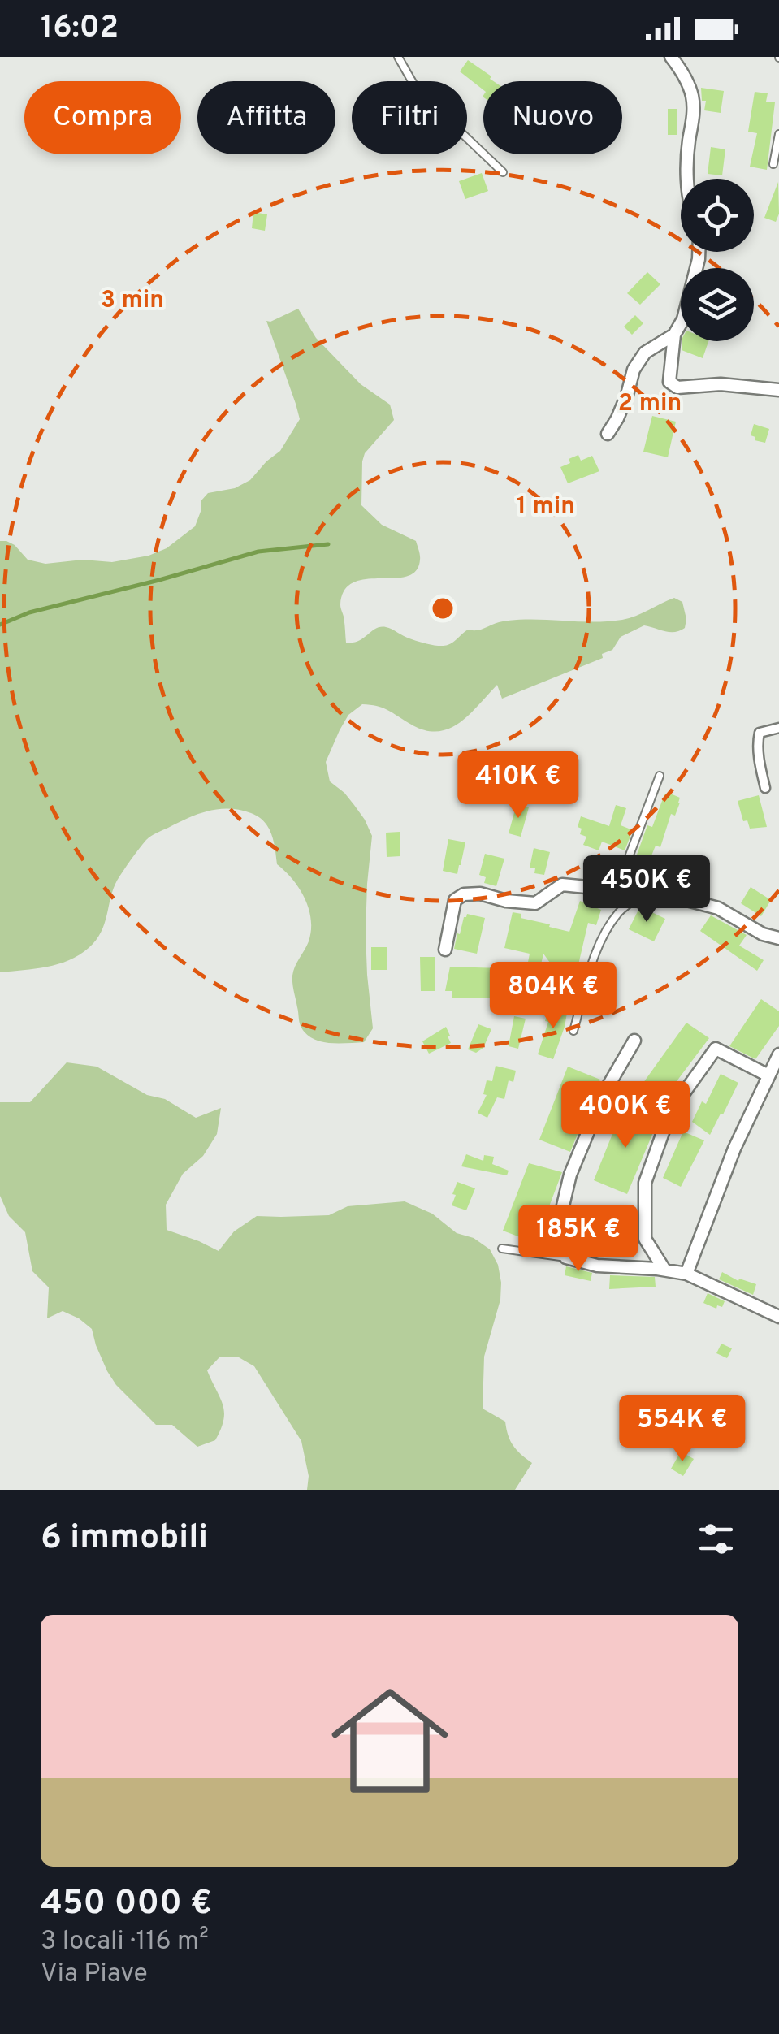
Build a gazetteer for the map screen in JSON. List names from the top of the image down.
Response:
{
  "page": {
    "status": "16:02",
    "chip": [
      "Compra",
      "Affitta",
      "Filtri",
      "Nuovo"
    ],
    "price": [
      "410K €",
      "450K €",
      "804K €",
      "400K €",
      "185K €",
      "554K €"
    ],
    "heading": "6 immobili",
    "list": [
      {
        "name": "450 000 €",
        "note": "3 locali · 116 m² · Via Piave"
      }
    ]
  },
  "rings": ["3 min", "2 min", "1 min"]
}
